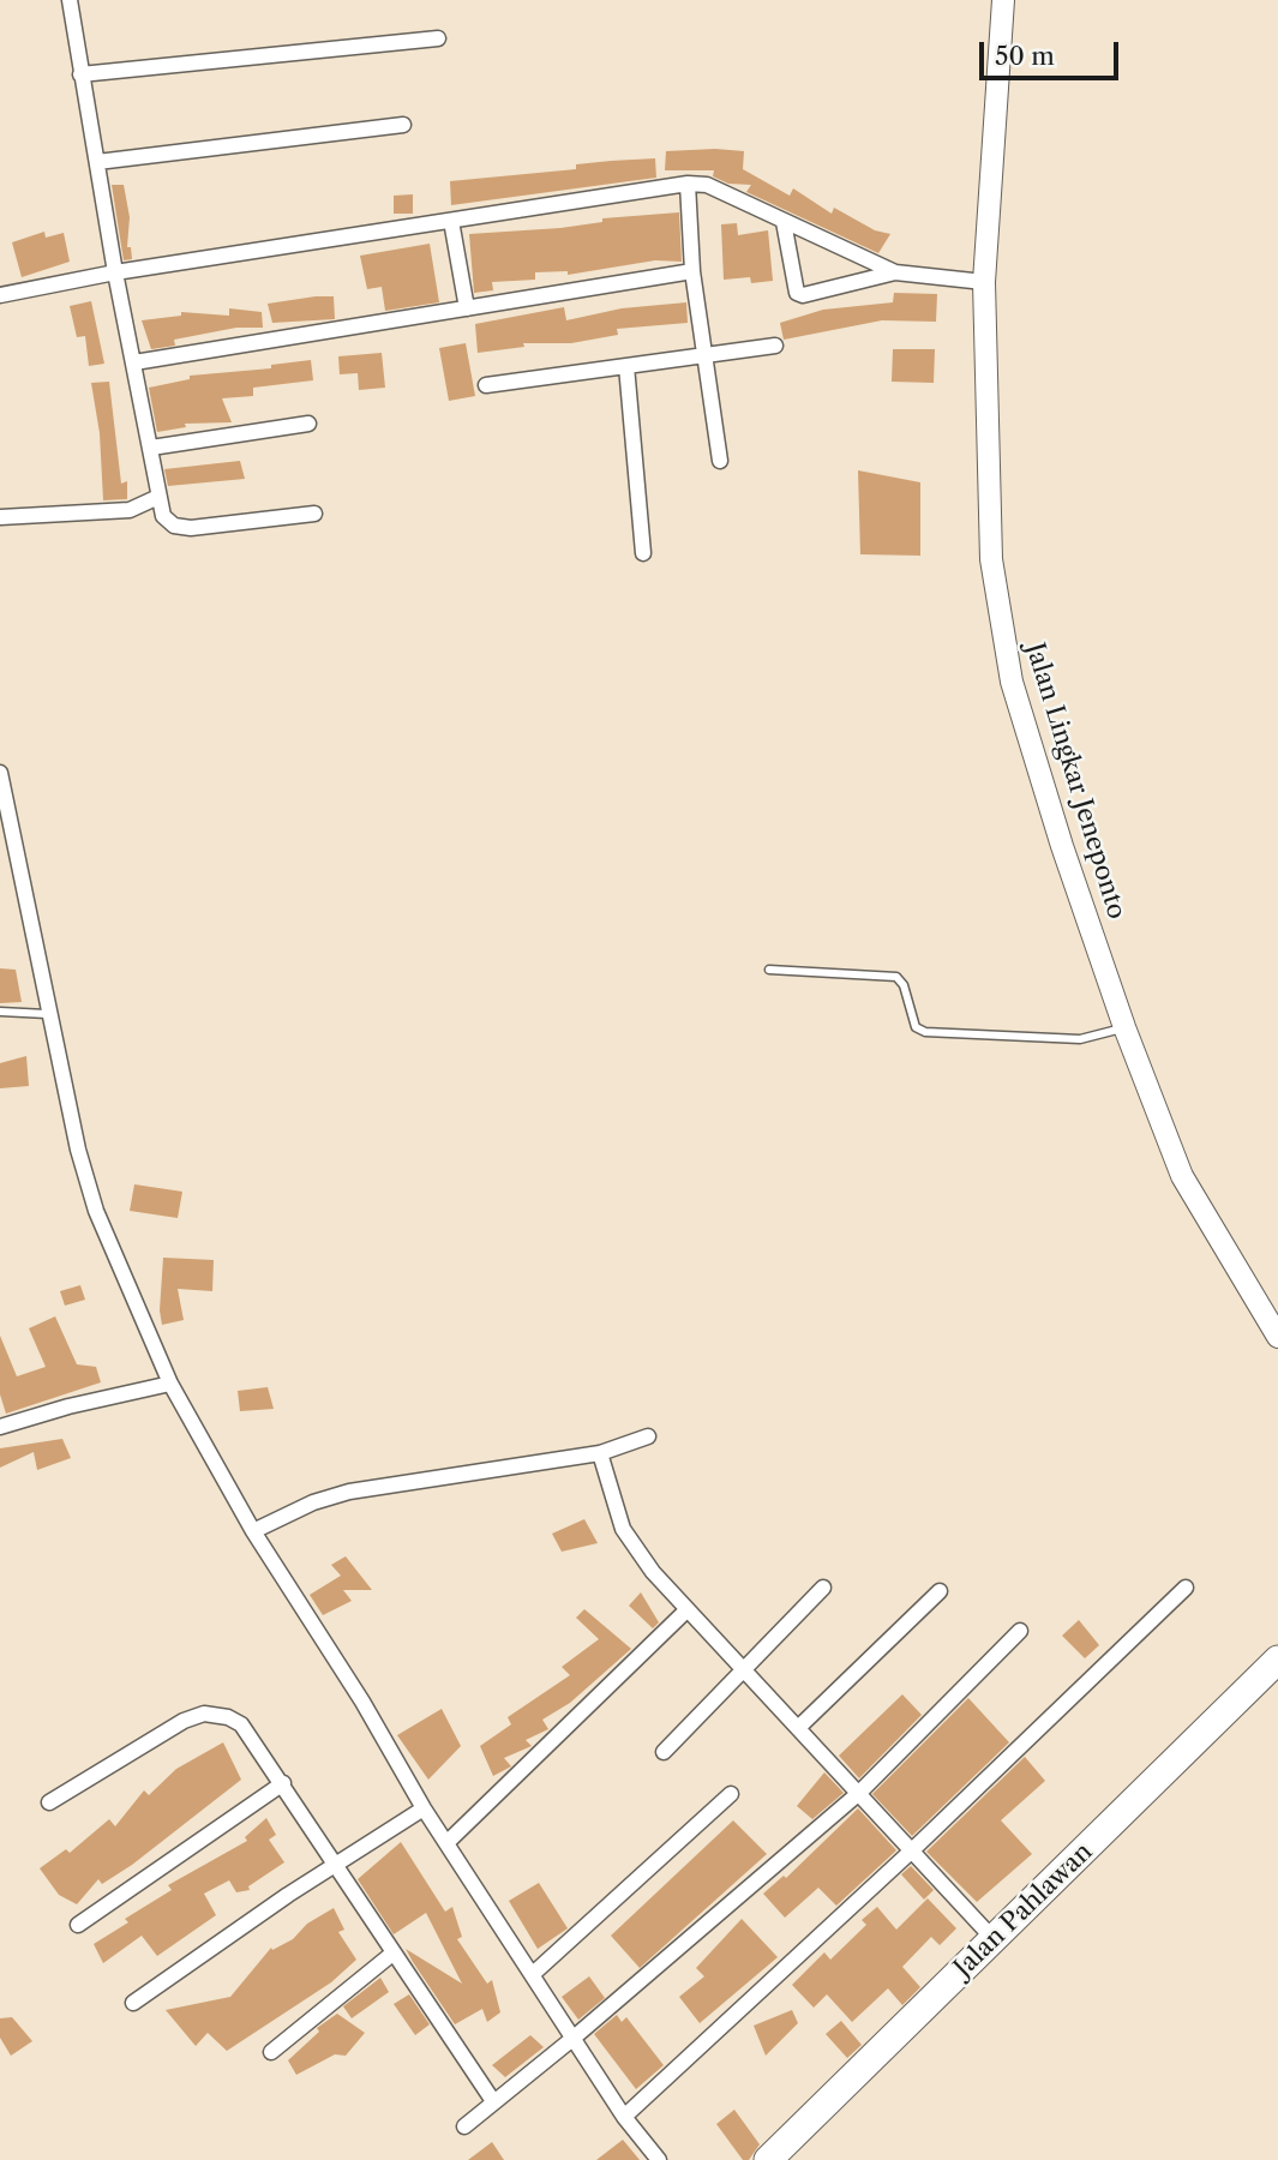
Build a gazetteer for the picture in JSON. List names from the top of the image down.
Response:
{
  "streets": {
    "highway": ["Jalan Pahlawan"],
    "main road": ["Jalan Lingkar Jeneponto"]
  },
  "scale_bar": "50 m"
}
